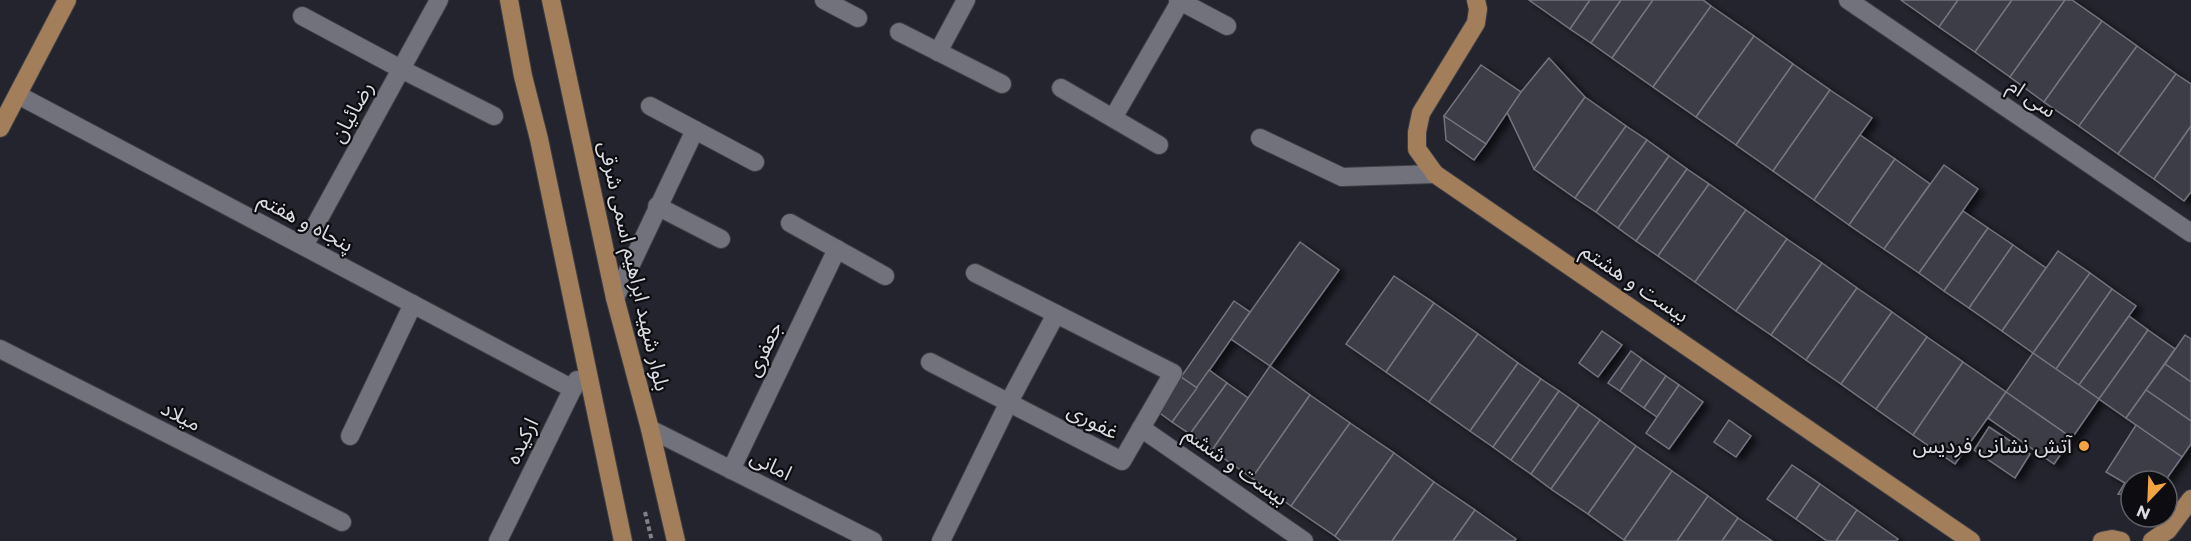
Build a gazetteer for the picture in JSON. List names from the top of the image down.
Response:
{
  "streets": {
    "main road": ["بلوار شهید ابراهیم اسمی شرقی", "بیست و هشتم"],
    "street": [
      "سی ام",
      "رضائیان",
      "پنجاه و هفتم",
      "جعفری",
      "میلاد",
      "غفوری",
      "ارکیده",
      "امانی",
      "بیست و ششم"
    ]
  },
  "crossings": [
    ["رضائیان", "پنجاه و هفتم"],
    ["پنجاه و هفتم", "ارکیده"],
    ["بلوار شهید ابراهیم اسمی شرقی", "امانی"],
    ["جعفری", "امانی"],
    ["غفوری", "بیست و ششم"]
  ],
  "places": ["آتش نشانی فردیس"],
  "north": "bottom left"
}
